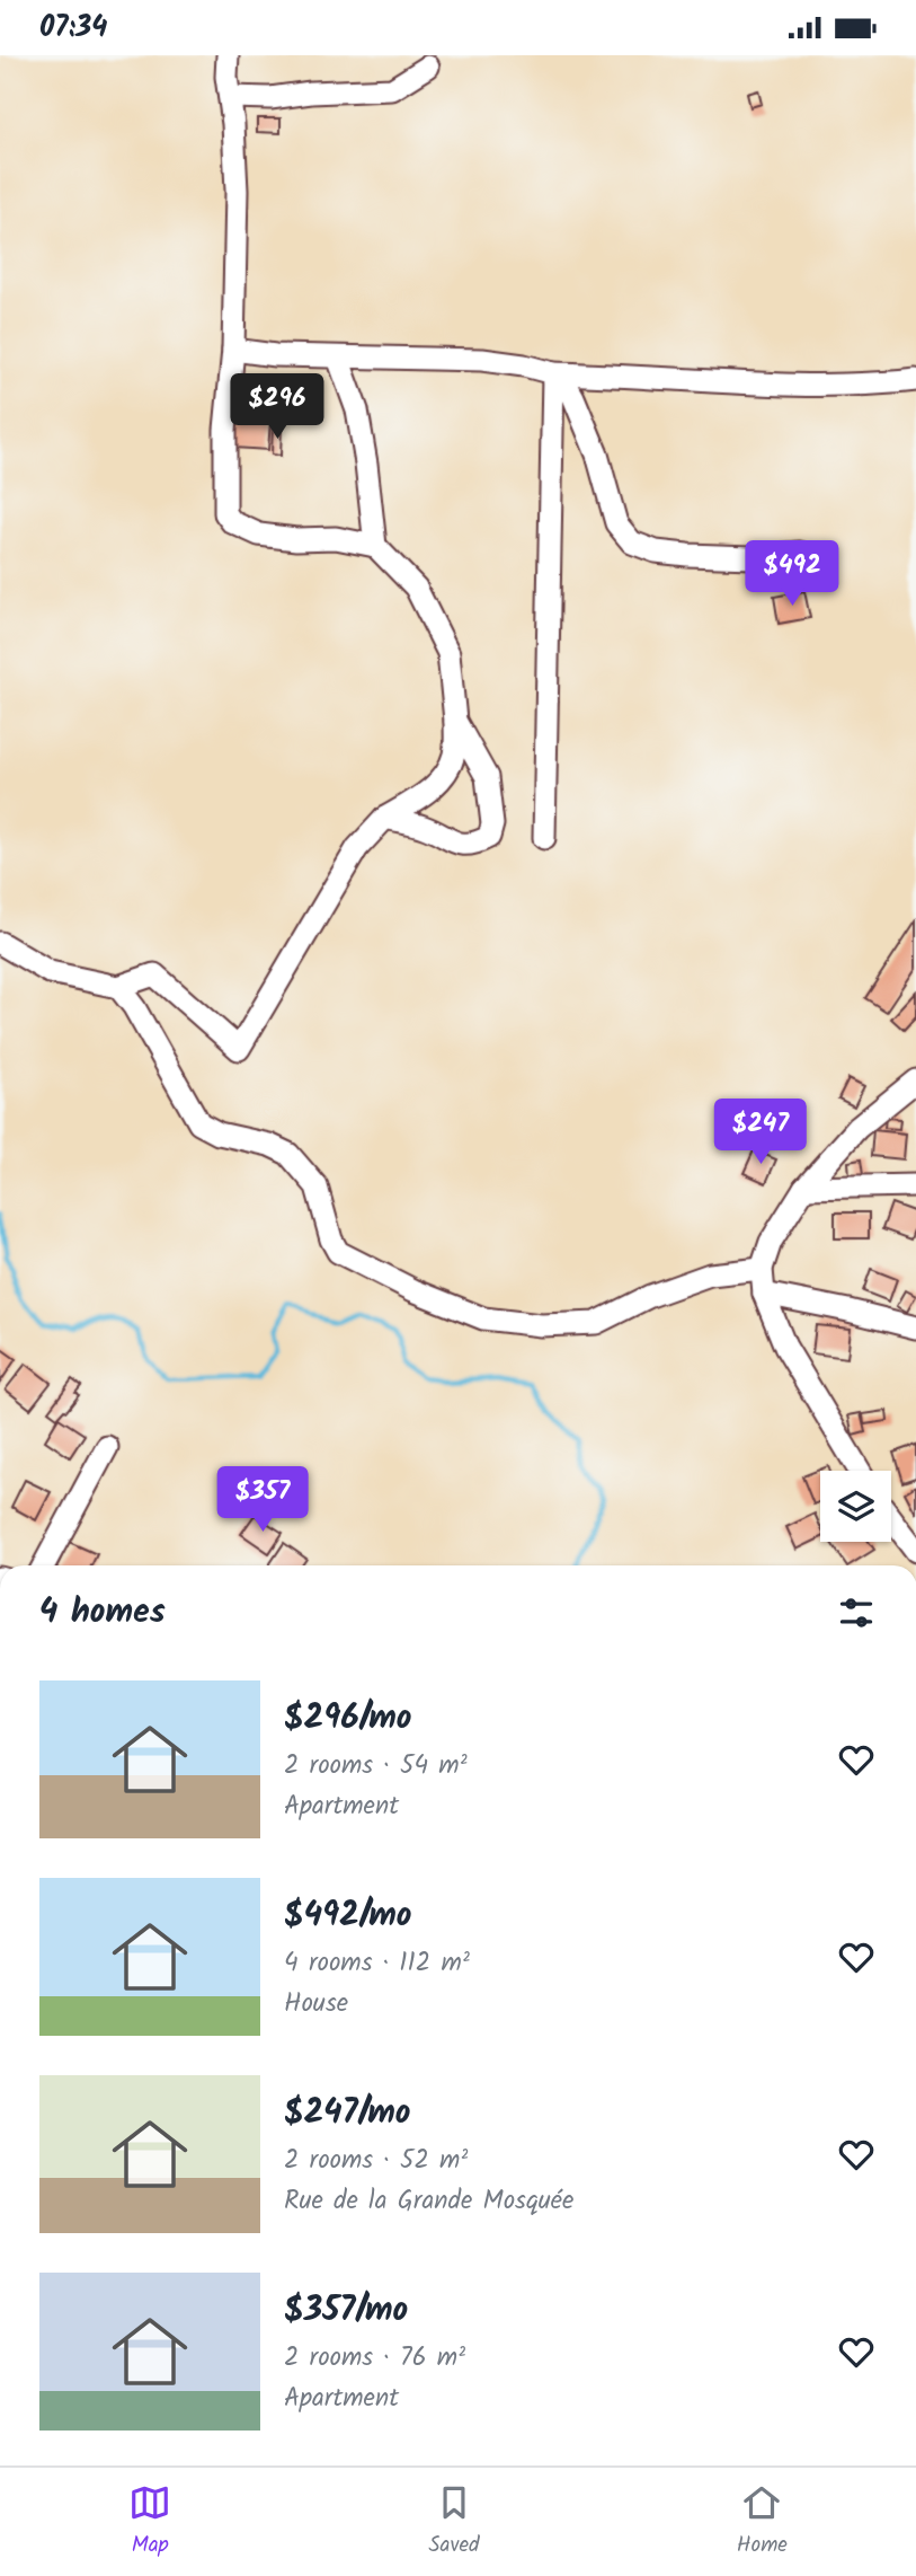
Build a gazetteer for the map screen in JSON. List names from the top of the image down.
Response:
{
  "page": {
    "status": "07:34",
    "price": [
      "$296",
      "$492",
      "$247",
      "$357"
    ],
    "heading": "4 homes",
    "list": [
      {
        "name": "$296/mo",
        "note": "2 rooms · 54 m² · Apartment"
      },
      {
        "name": "$492/mo",
        "note": "4 rooms · 112 m² · House"
      },
      {
        "name": "$247/mo",
        "note": "2 rooms · 52 m² · Rue de la Grande Mosquée"
      },
      {
        "name": "$357/mo",
        "note": "2 rooms · 76 m² · Apartment"
      }
    ],
    "tabs": ["Map", "Saved", "Home"]
  }
}
